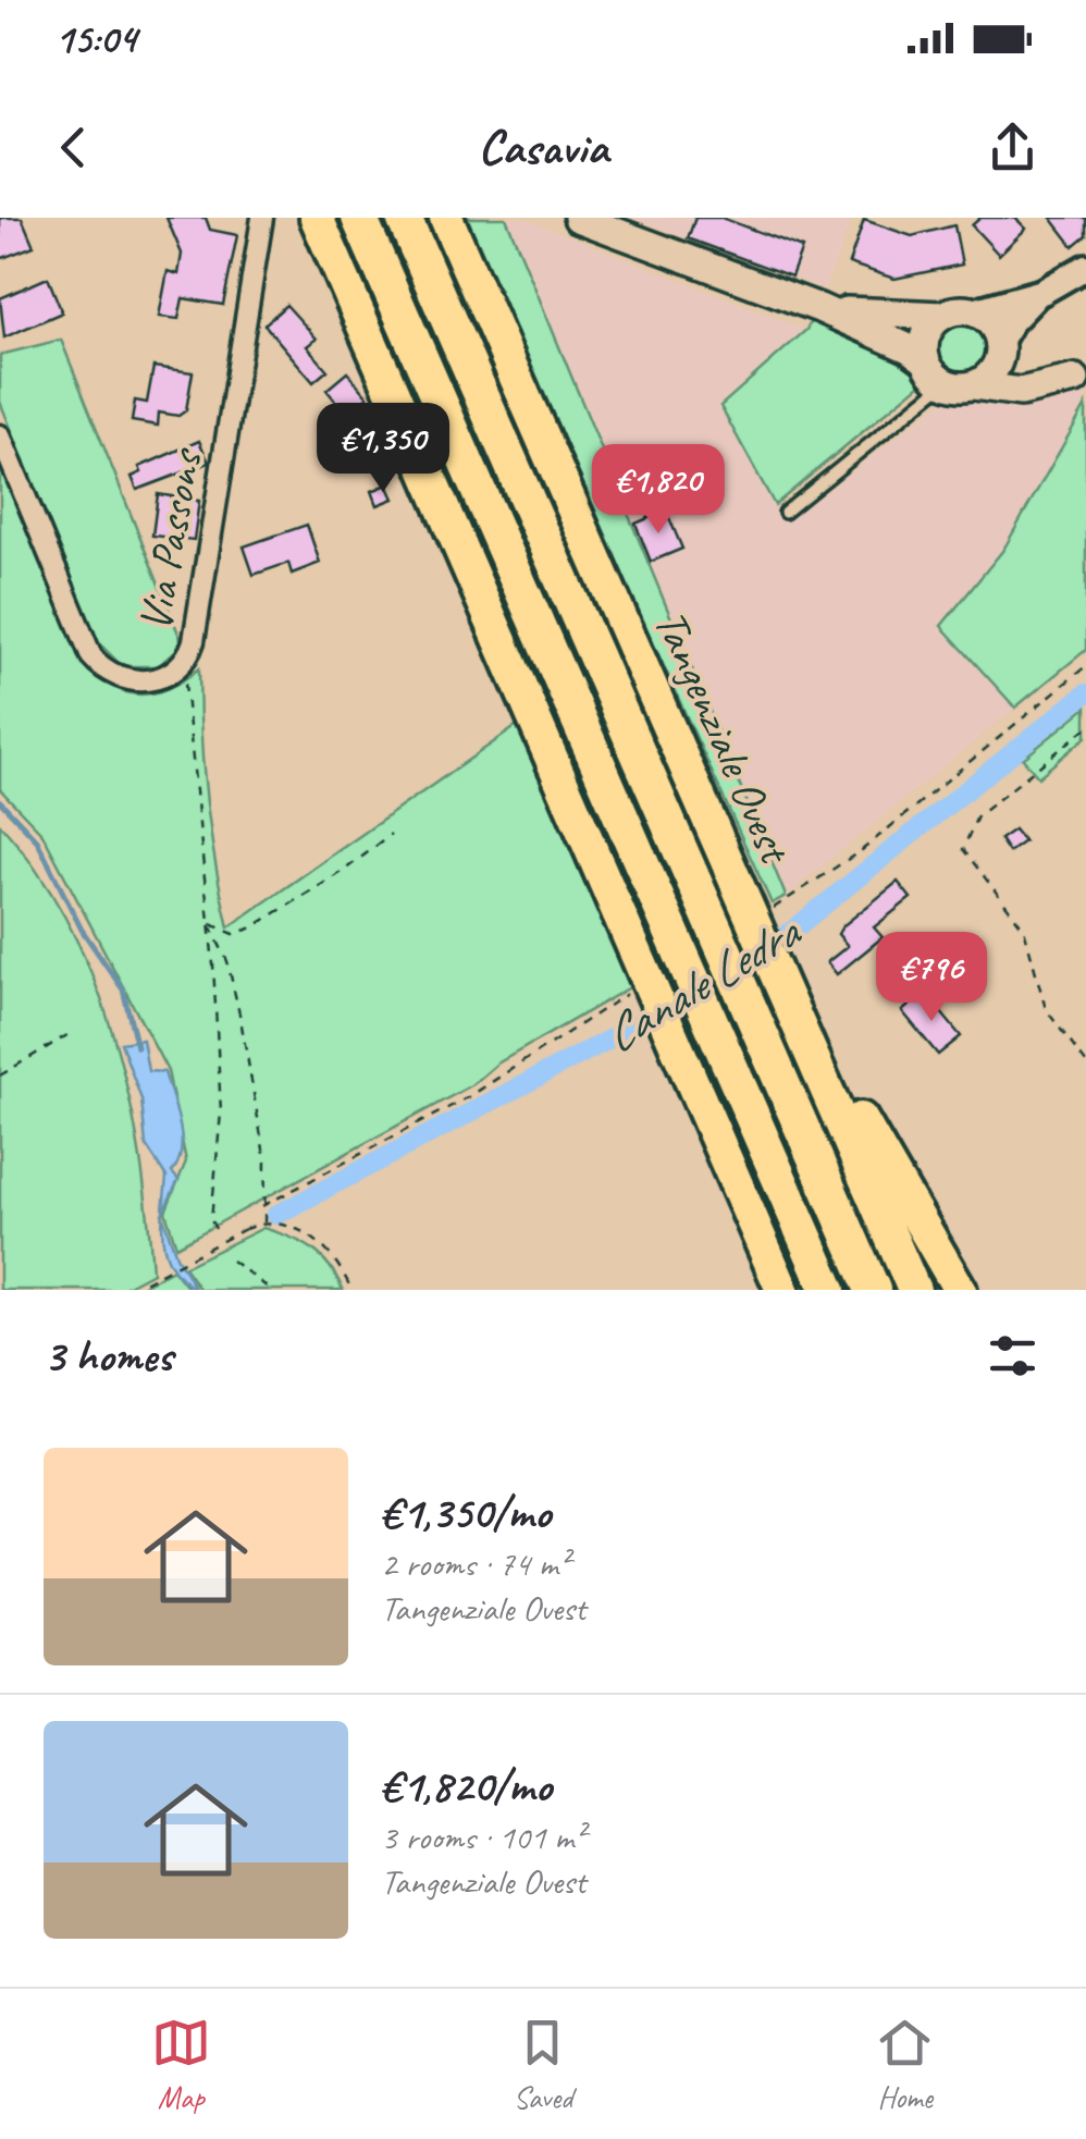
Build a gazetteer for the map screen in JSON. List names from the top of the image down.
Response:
{
  "streets": {
    "highway": ["Tangenziale Ovest"],
    "street": ["Via Passons"]
  },
  "water": ["Canale Ledra"],
  "page": {
    "status": "15:04",
    "header": "Casavia",
    "price": ["€1,350", "€1,820", "€796"],
    "heading": "3 homes",
    "list": [
      {
        "name": "€1,350/mo",
        "note": "2 rooms · 74 m² · Tangenziale Ovest"
      },
      {
        "name": "€1,820/mo",
        "note": "3 rooms · 101 m² · Tangenziale Ovest"
      }
    ],
    "tabs": ["Map", "Saved", "Home"]
  }
}
